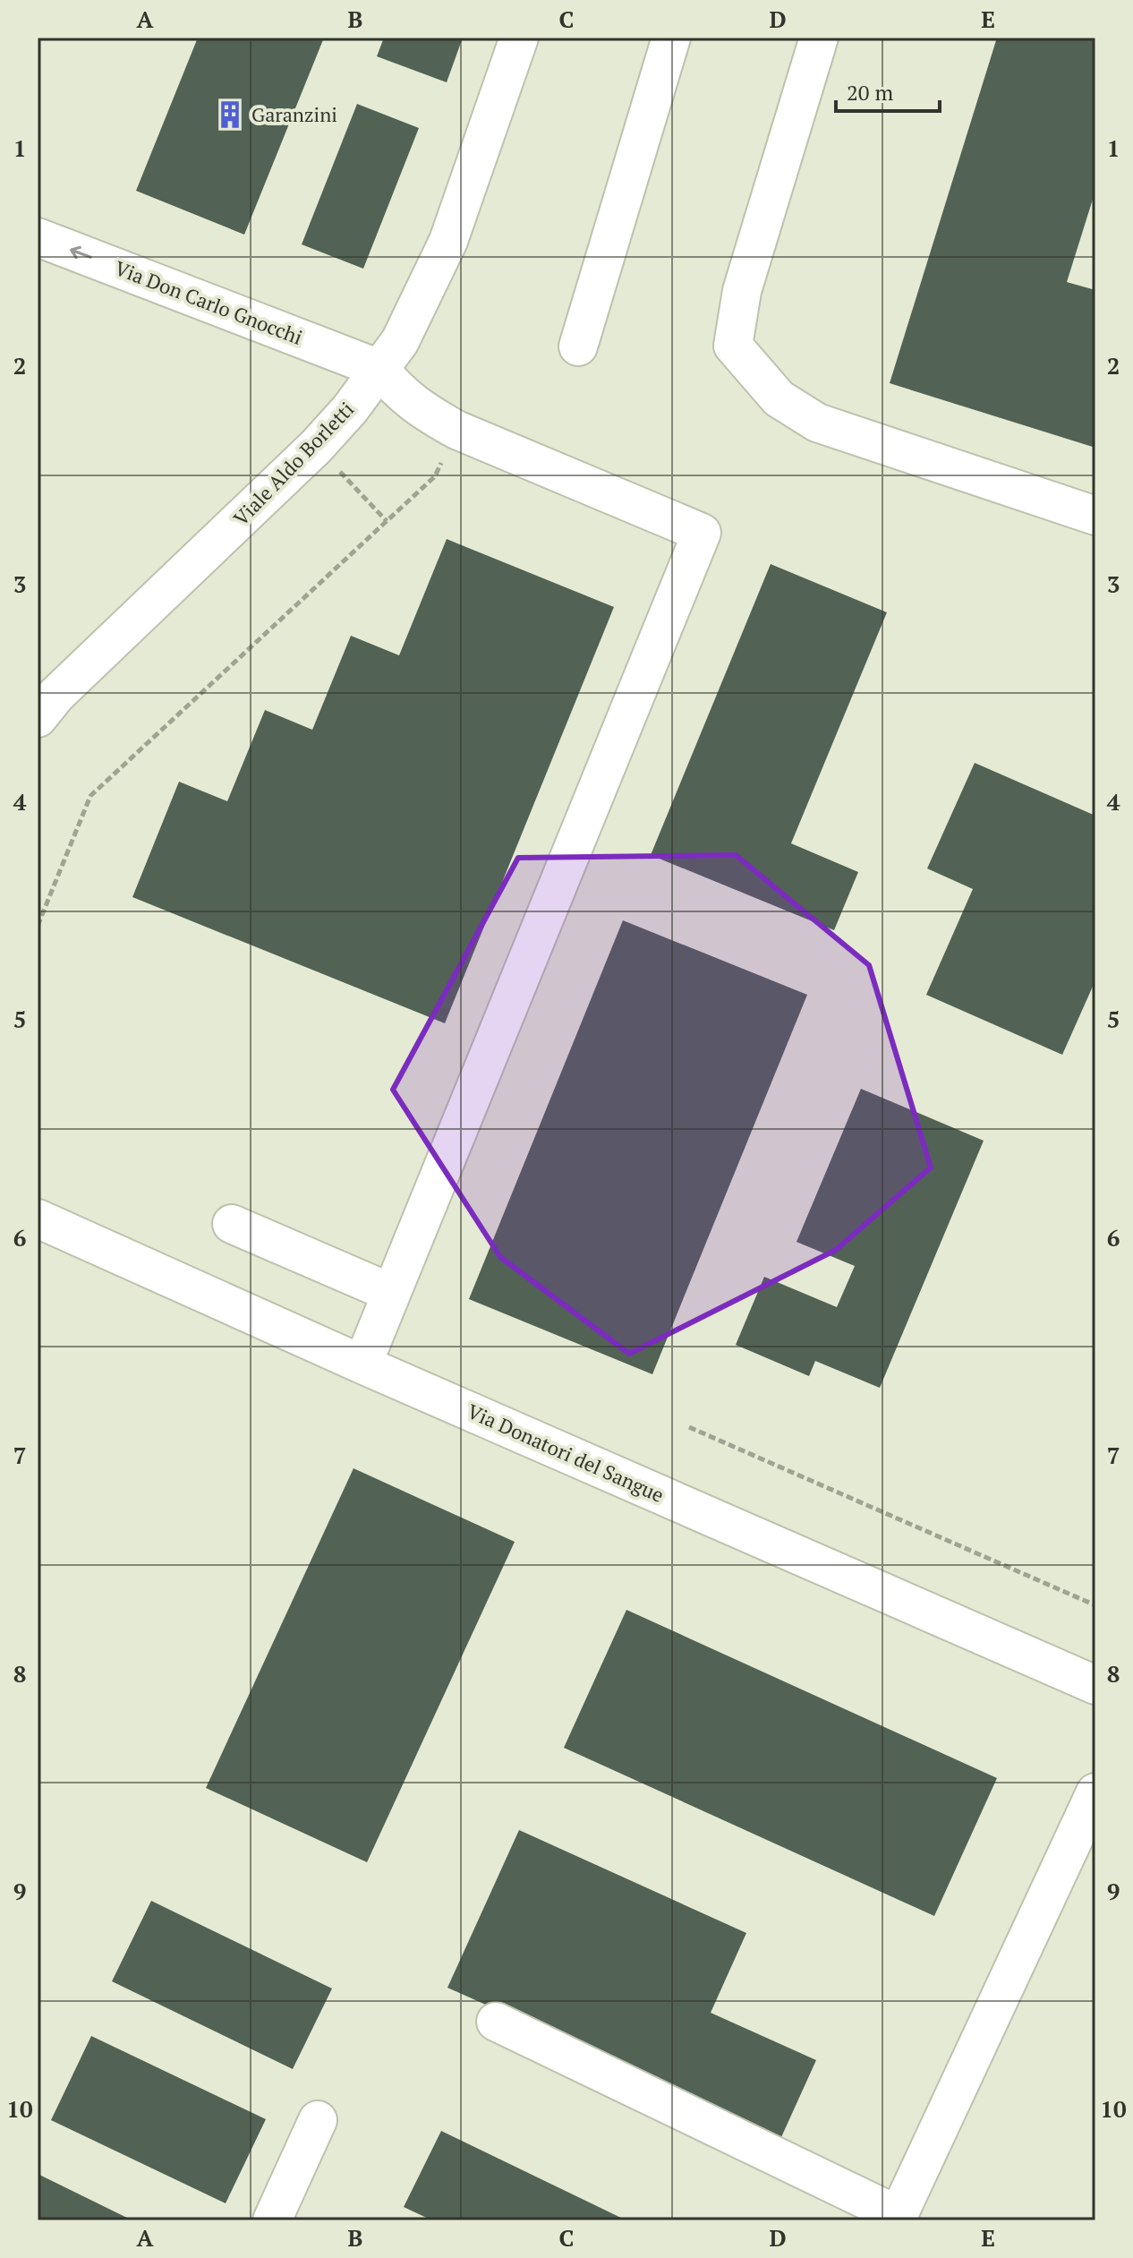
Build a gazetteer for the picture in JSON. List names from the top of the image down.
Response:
{
  "streets": {
    "street": ["Via Don Carlo Gnocchi", "Viale Aldo Borletti", "Via Donatori del Sangue"]
  },
  "crossings": [
    ["Via Don Carlo Gnocchi", "Viale Aldo Borletti"]
  ],
  "one_way": ["Via Don Carlo Gnocchi"],
  "places": {
    "building": ["Garanzini"]
  },
  "scale_bar": "20 m",
  "grid": {
    "columns": [
      "A",
      "B",
      "C",
      "D",
      "E"
    ],
    "rows": [
      "1",
      "2",
      "3",
      "4",
      "5",
      "6",
      "7",
      "8",
      "9",
      "10"
    ]
  }
}
